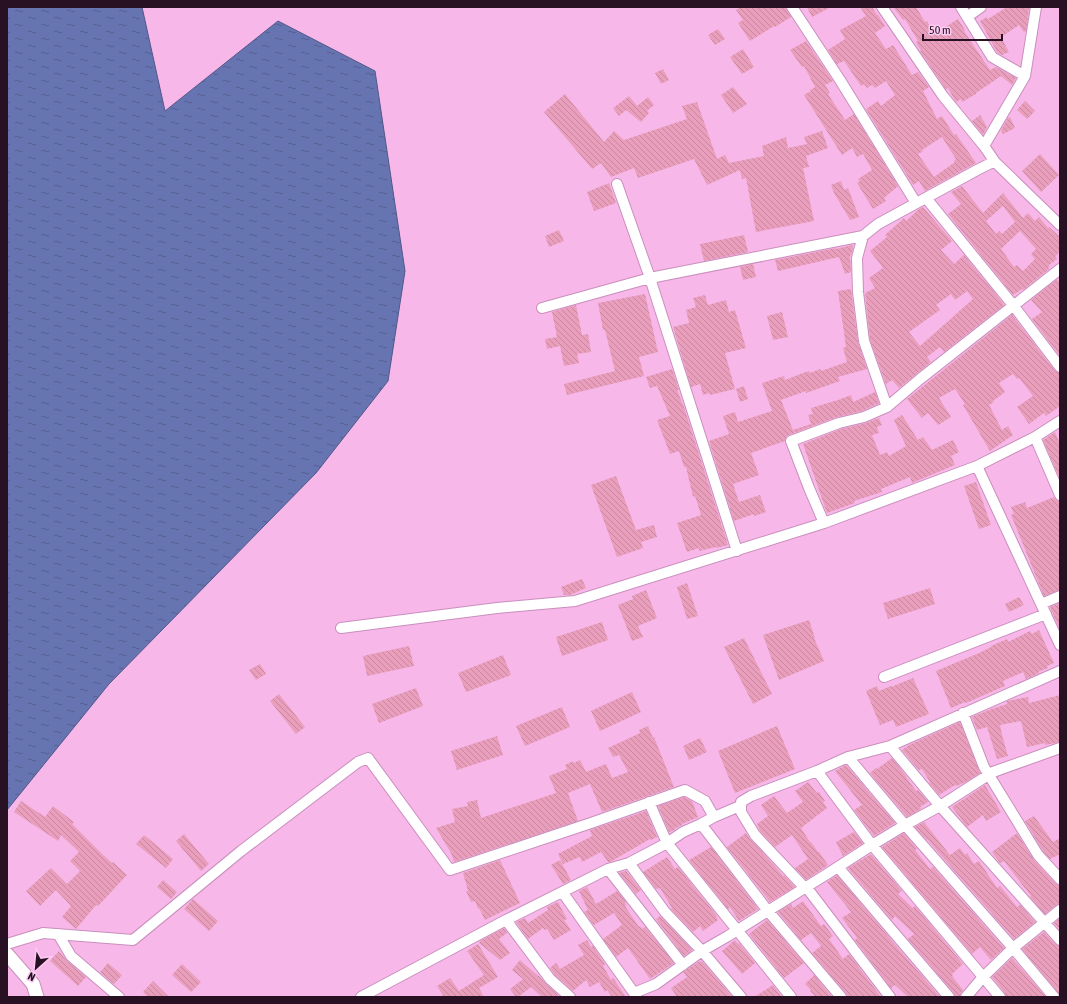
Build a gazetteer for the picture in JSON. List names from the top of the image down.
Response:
{
  "scale_bar": "50 m",
  "north": "bottom left"
}
